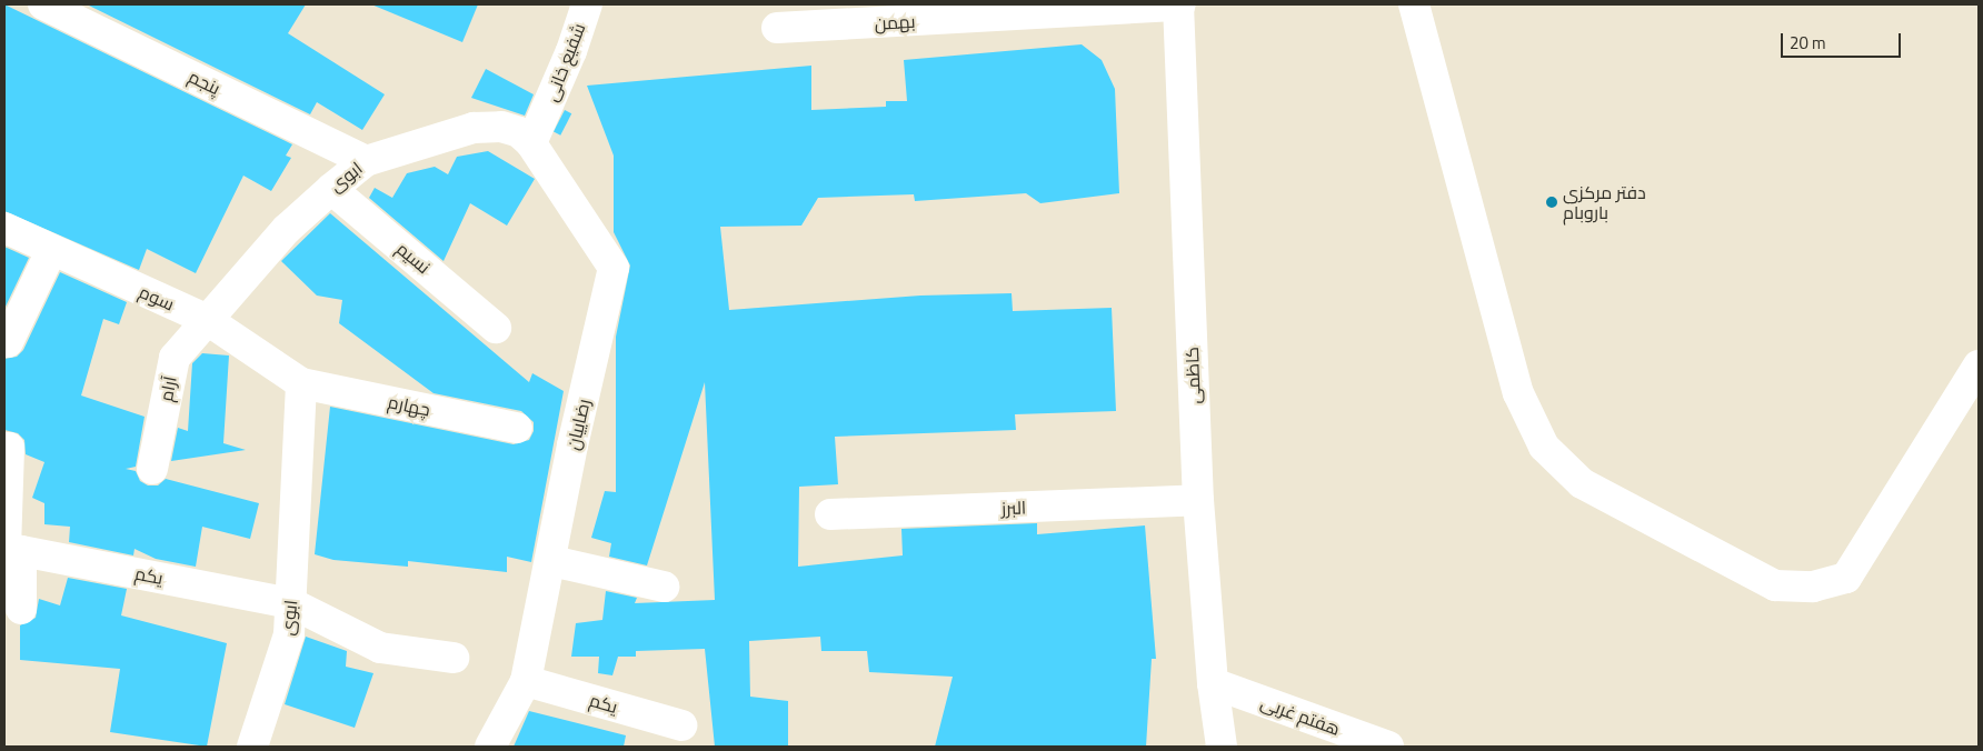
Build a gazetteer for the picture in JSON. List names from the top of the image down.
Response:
{
  "streets": {
    "street": [
      "بهمن",
      "شفیع خانی",
      "پنجم",
      "ابوی",
      "نسیم",
      "سوم",
      "کاظمی",
      "آرام",
      "چهارم",
      "رضاییان",
      "البرز",
      "یکم",
      "هفتم غربی"
    ]
  },
  "crossings": [
    ["بهمن", "کاظمی"],
    ["شفیع خانی", "ابوی"],
    ["شفیع خانی", "رضاییان"],
    ["پنجم", "ابوی"],
    ["ابوی", "نسیم"],
    ["ابوی", "سوم"],
    ["ابوی", "آرام"],
    ["ابوی", "چهارم"],
    ["ابوی", "رضاییان"],
    ["ابوی", "یکم"],
    ["سوم", "آرام"],
    ["سوم", "چهارم"],
    ["کاظمی", "البرز"],
    ["کاظمی", "هفتم غربی"],
    ["رضاییان", "یکم"]
  ],
  "places": ["دفتر مرکزی باروبام"],
  "scale_bar": "20 m"
}
